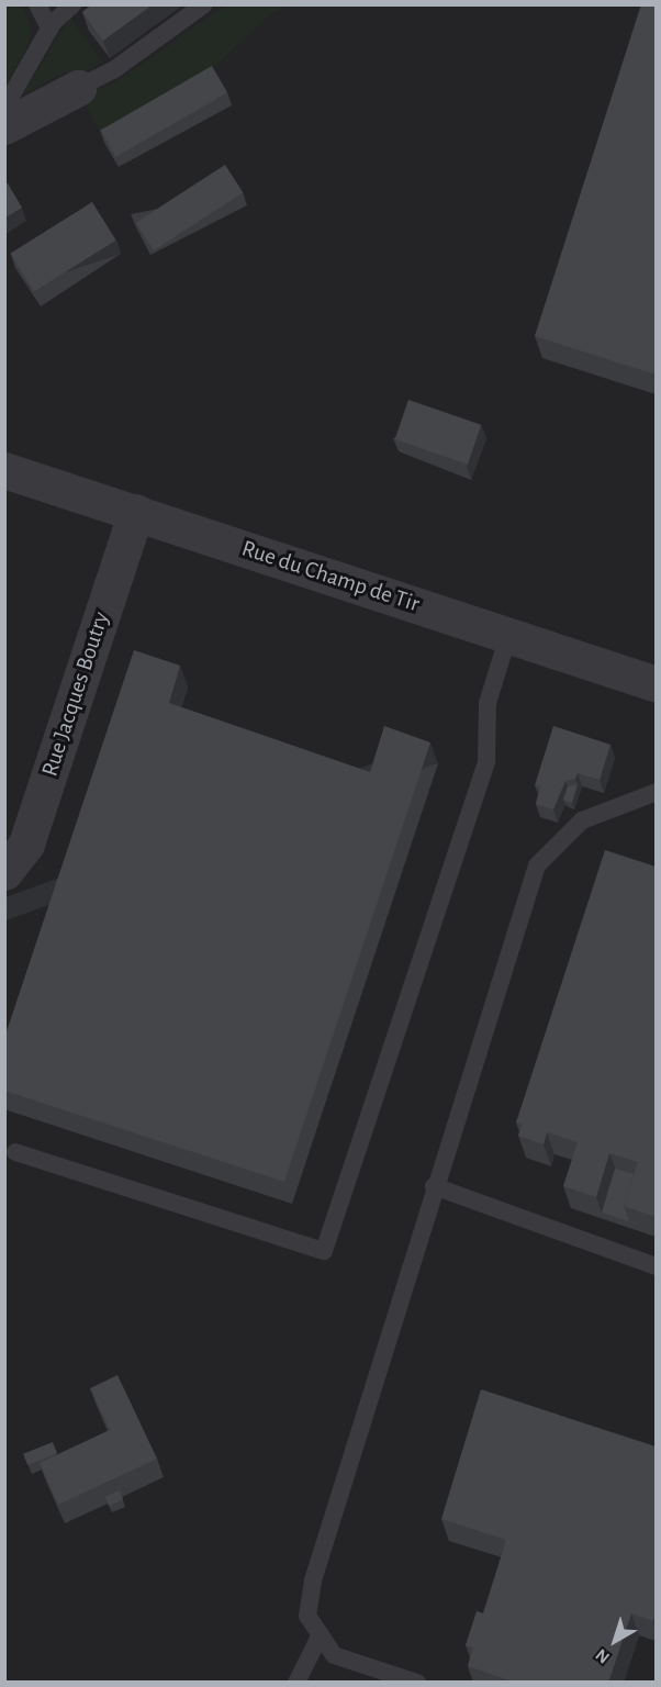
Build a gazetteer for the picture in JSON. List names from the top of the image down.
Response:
{
  "streets": {
    "street": ["Rue du Champ de Tir", "Rue Jacques Boutry"]
  },
  "crossings": [
    ["Rue du Champ de Tir", "Rue Jacques Boutry"]
  ],
  "north": "bottom left"
}
